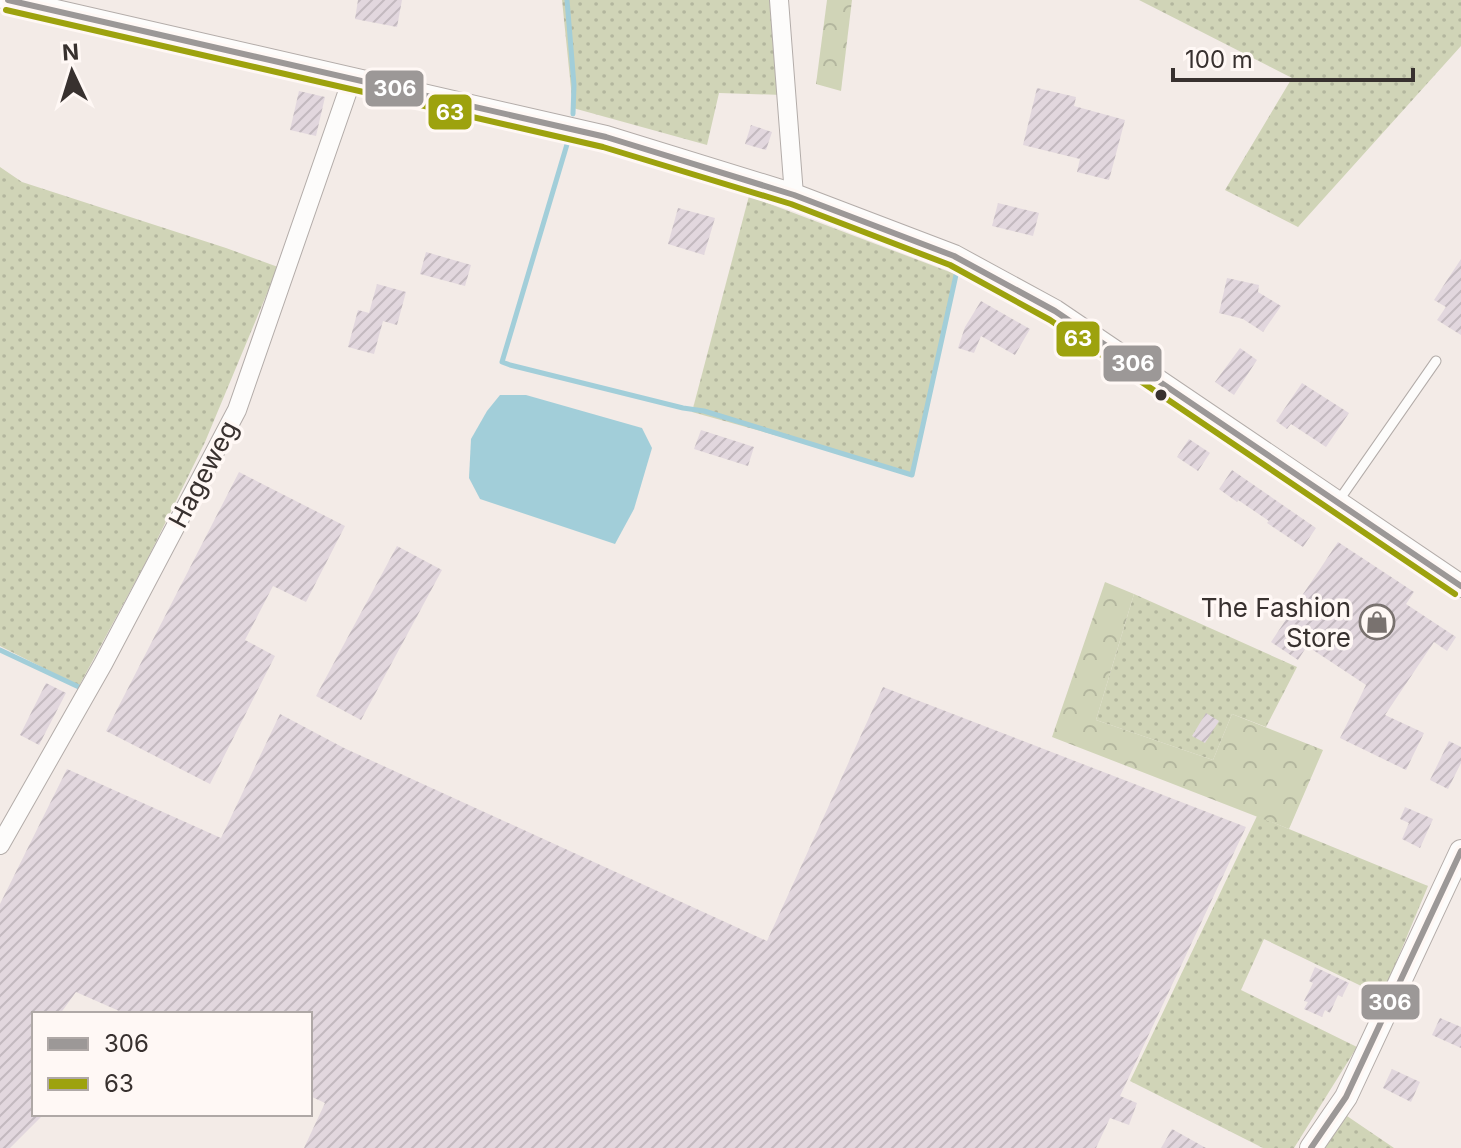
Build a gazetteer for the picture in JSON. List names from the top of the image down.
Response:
{
  "streets": {
    "street": ["Hageweg"]
  },
  "places": {
    "shop": ["The Fashion Store"]
  },
  "lines": ["transit line 306", "transit line 63"],
  "legend": ["306", "63"],
  "scale_bar": "100 m",
  "north": "top"
}
